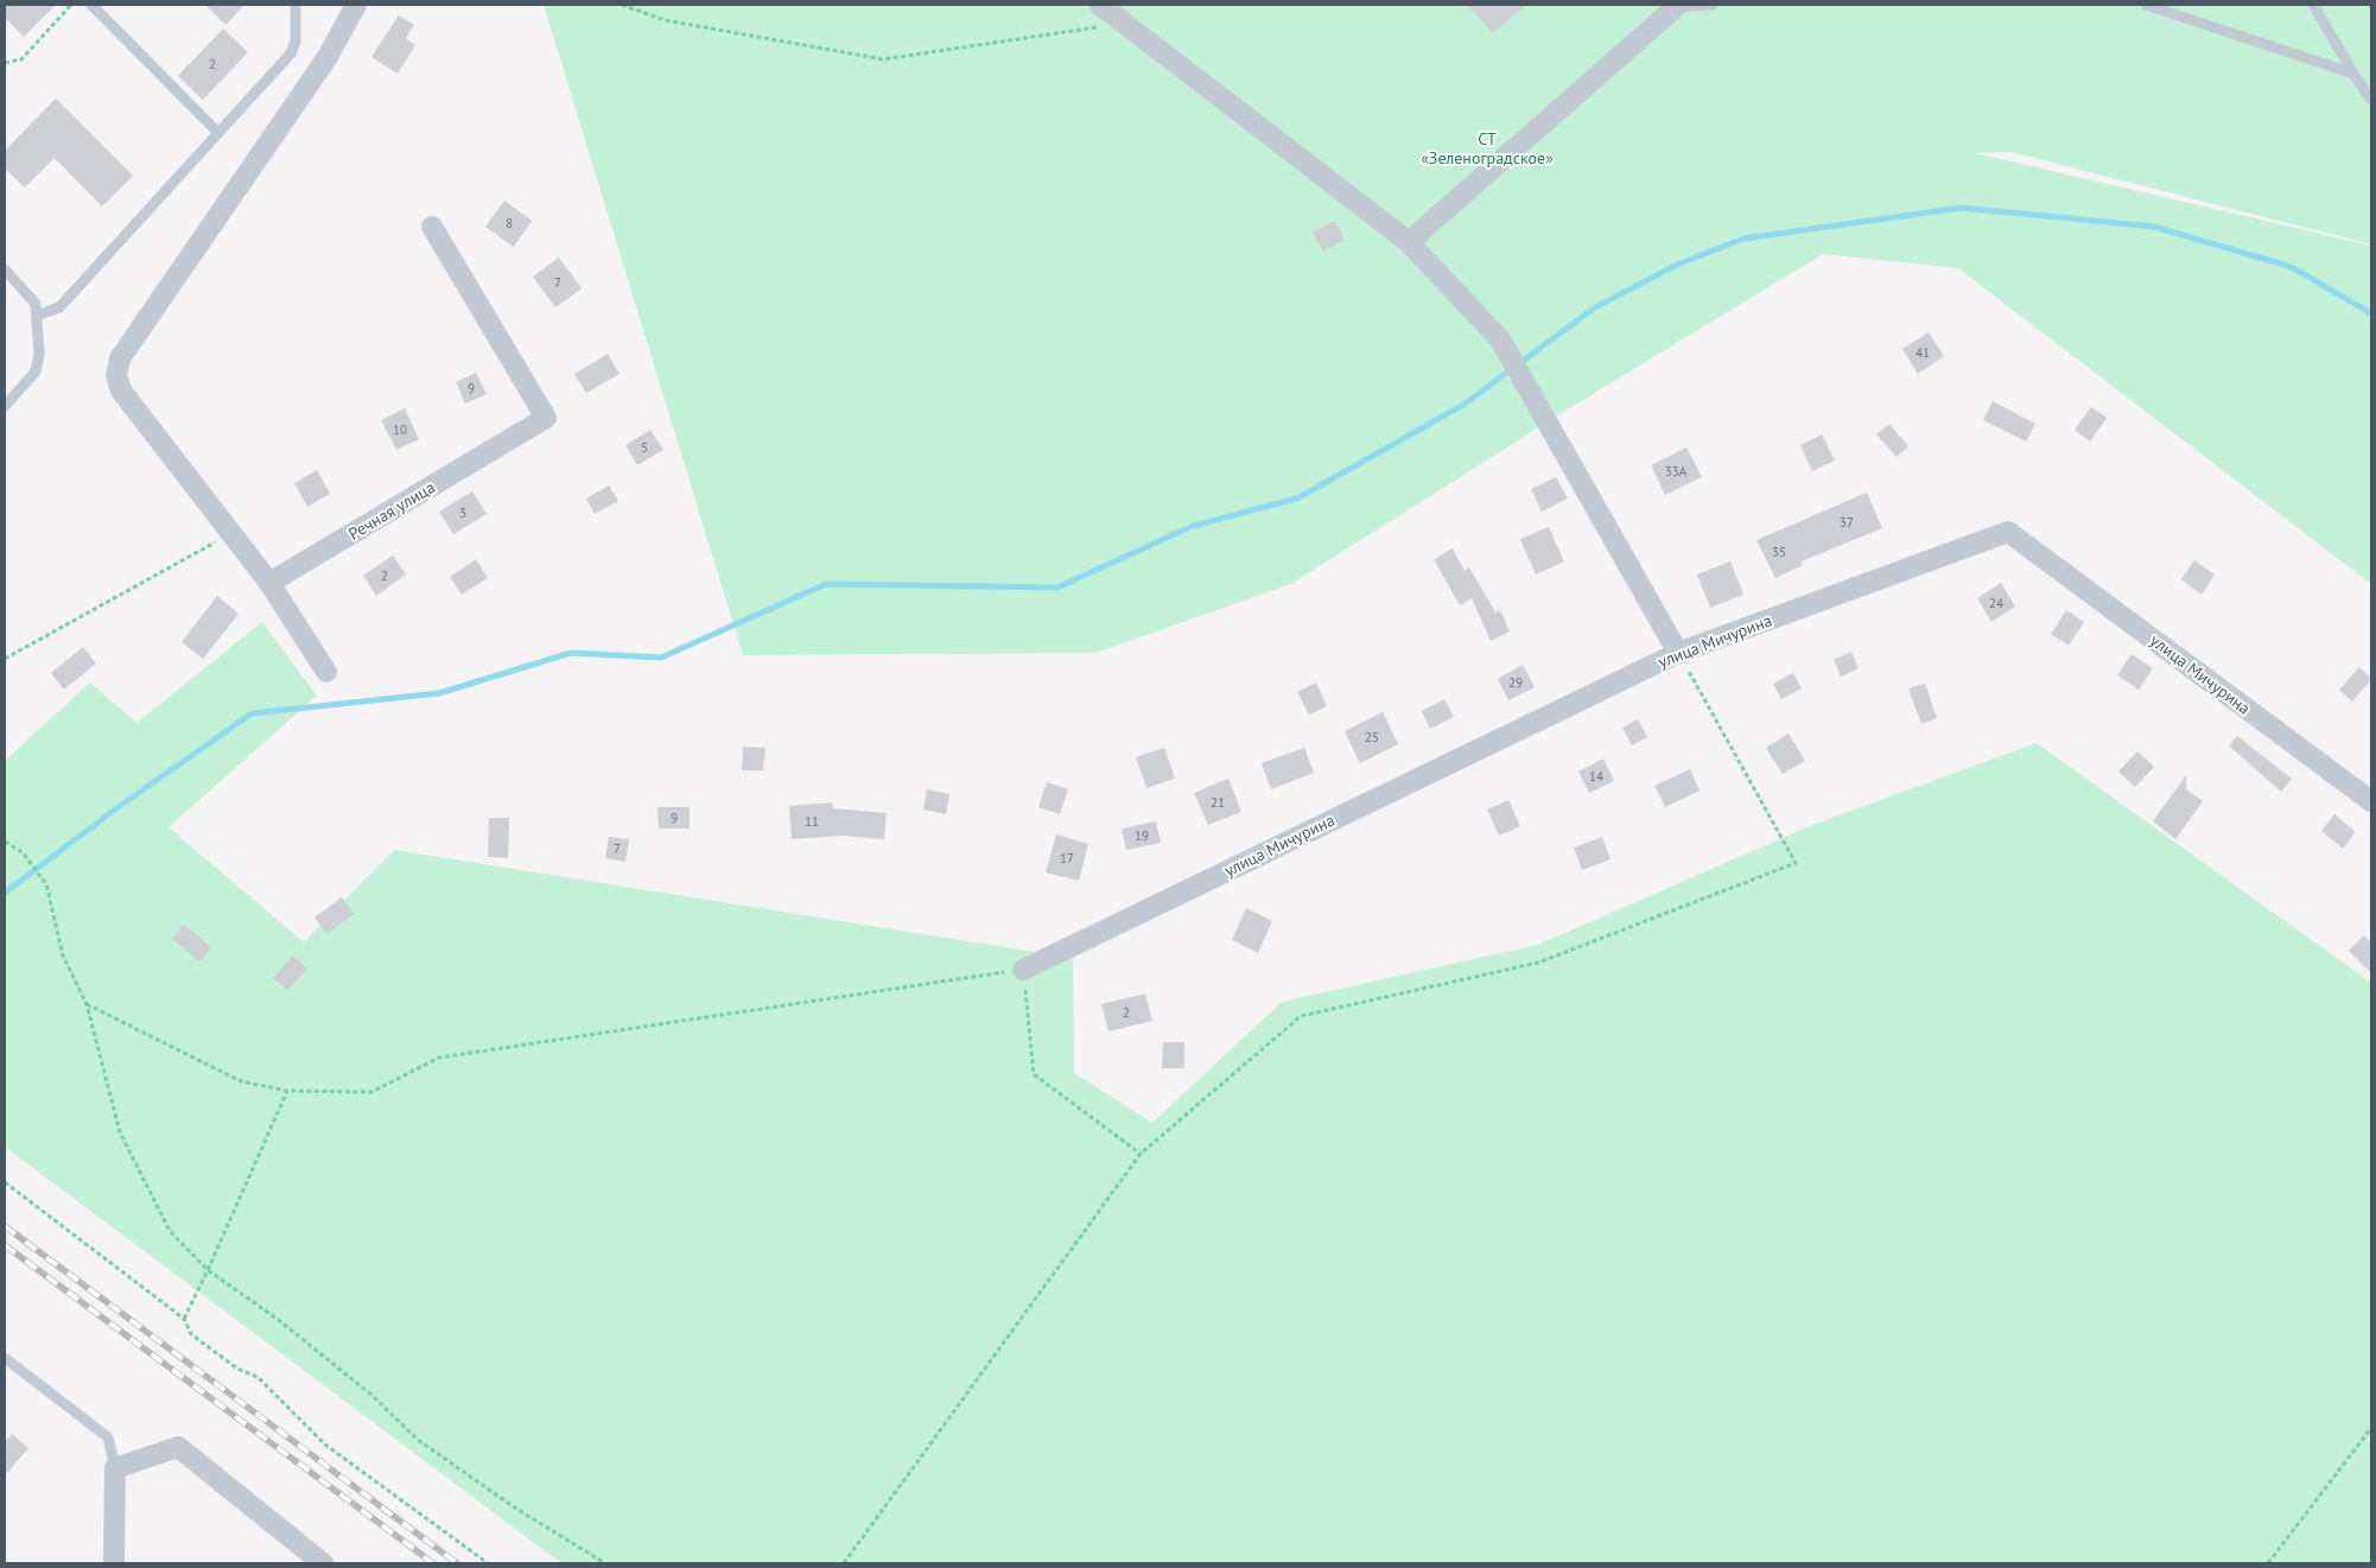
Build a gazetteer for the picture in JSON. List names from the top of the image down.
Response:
{
  "streets": {
    "street": ["Речная улица", "улица Мичурина"]
  },
  "parks": ["СТ «Зеленоградское»"],
  "house_numbers": [
    "2",
    "8",
    "7",
    "41",
    "9",
    "10",
    "5",
    "33А",
    "3",
    "37",
    "35",
    "2",
    "24",
    "29",
    "25",
    "14",
    "21",
    "9",
    "11",
    "19",
    "7",
    "17",
    "2"
  ]
}
